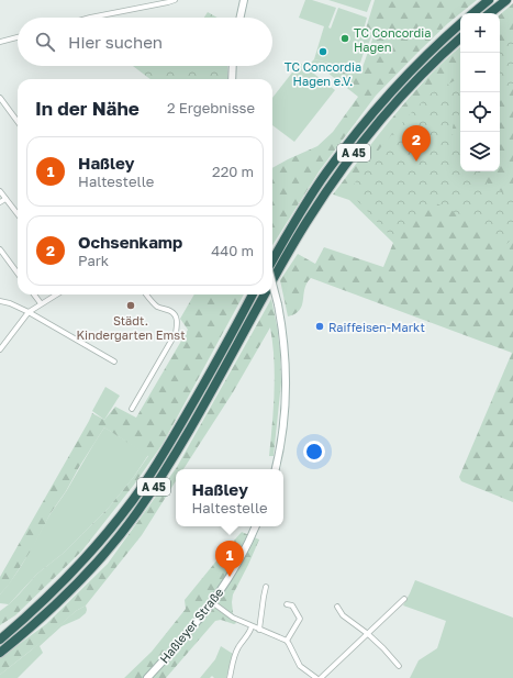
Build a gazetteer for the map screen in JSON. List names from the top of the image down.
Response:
{
  "streets": {
    "highway": ["A 45"],
    "main road": ["Haßleyer Straße"]
  },
  "places": [
    "TC Concordia Hagen",
    "TC Concordia Hagen e.V.",
    "Städt. Kindergarten Emst",
    "Raiffeisen-Markt"
  ],
  "page": {
    "map_buttons": ["+", "−"],
    "search": "Hier suchen",
    "heading": ["In der Nähe", "2 Ergebnisse"],
    "pins": ["2", "1"],
    "list": [
      {
        "mark": "1",
        "name": "Haßley",
        "note": "Haltestelle",
        "value": "220 m"
      },
      {
        "mark": "2",
        "name": "Ochsenkamp",
        "note": "Park",
        "value": "440 m"
      }
    ],
    "popup": ["Haßley", "Haltestelle"]
  }
}
